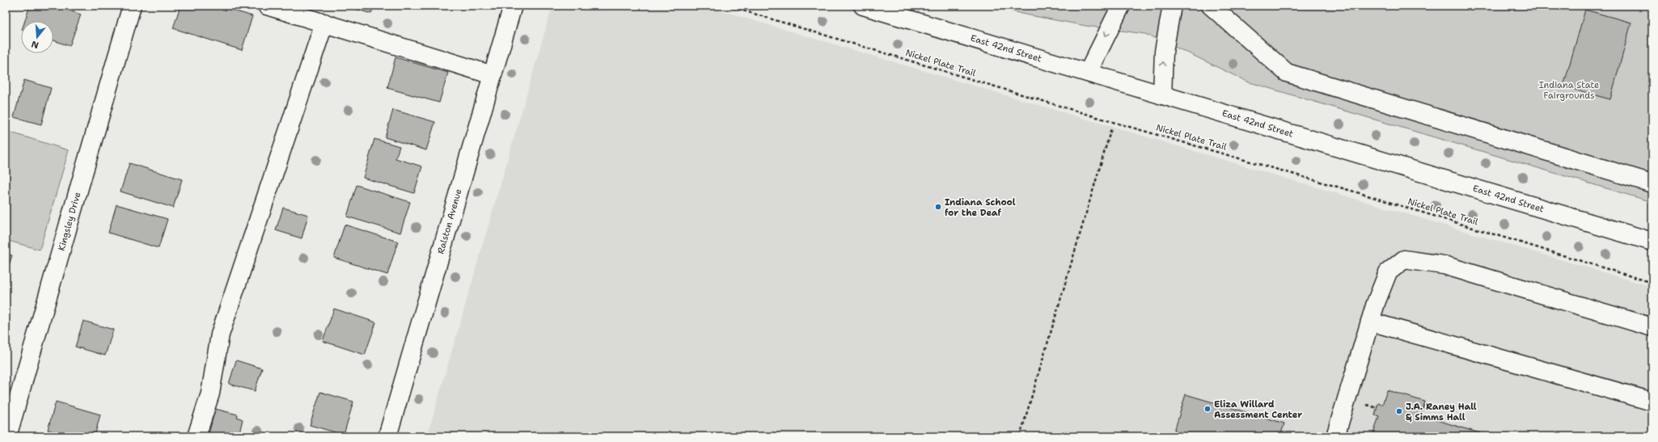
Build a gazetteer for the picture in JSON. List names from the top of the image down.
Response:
{
  "streets": {
    "street": ["East 42nd Street", "Kingsley Drive", "Ralston Avenue"],
    "path": ["Nickel Plate Trail"]
  },
  "parks": ["Indiana State Fairgrounds"],
  "places": ["Indiana School for the Deaf", "Eliza Willard Assessment Center", "J.A. Raney Hall & Simms Hall"],
  "north": "bottom"
}
